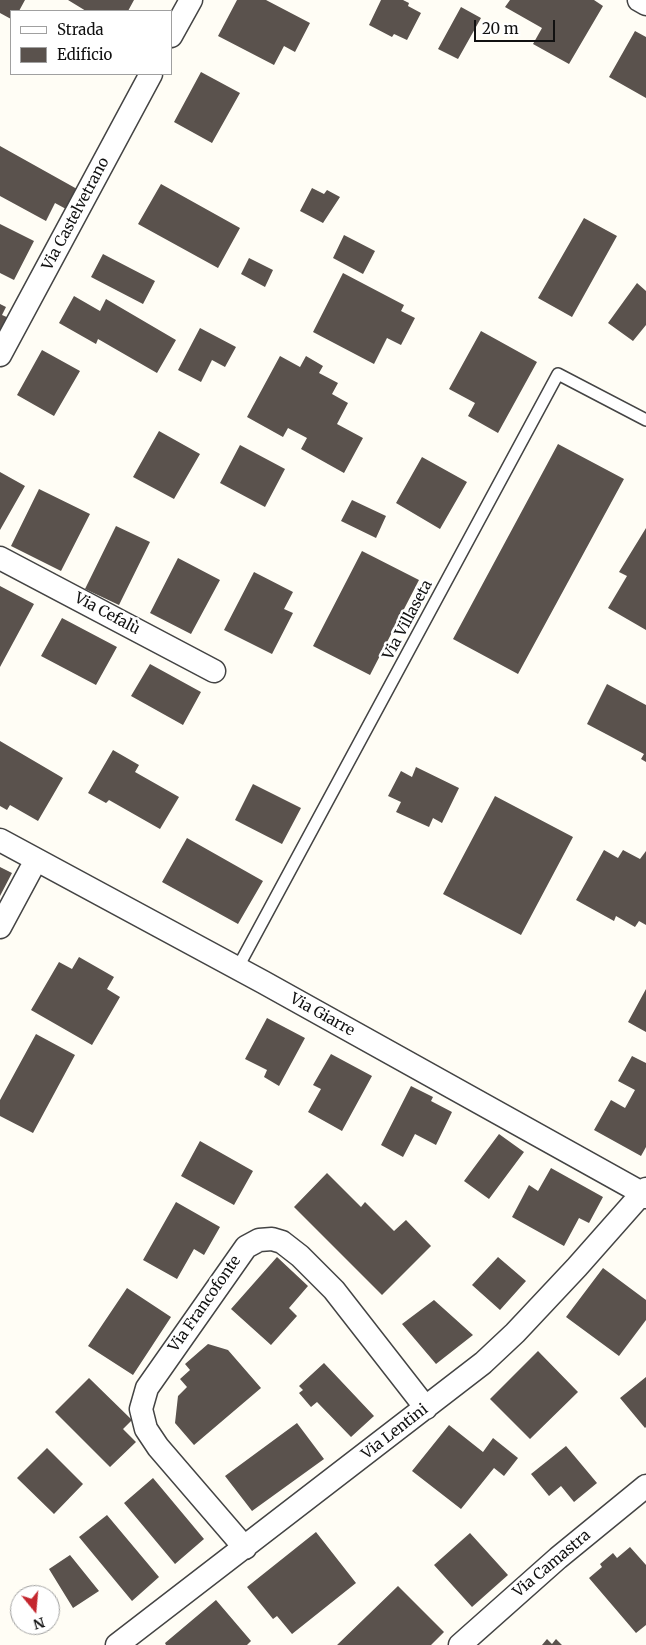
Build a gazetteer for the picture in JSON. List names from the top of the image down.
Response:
{
  "streets": {
    "street": [
      "Via Castelvetrano",
      "Via Cefalù",
      "Via Giarre",
      "Via Francofonte",
      "Via Lentini",
      "Via Camastra"
    ],
    "lane": ["Via Villaseta"]
  },
  "crossings": [
    ["Via Villaseta", "Via Giarre"],
    ["Via Giarre", "Via Lentini"],
    ["Via Francofonte", "Via Lentini"]
  ],
  "legend": ["Strada", "Edificio"],
  "scale_bar": "20 m",
  "north": "bottom"
}
